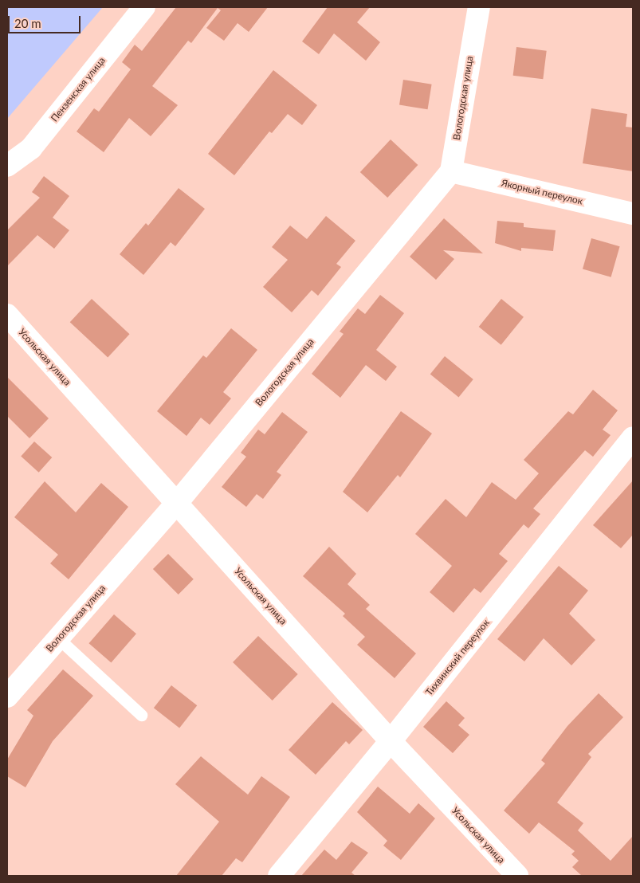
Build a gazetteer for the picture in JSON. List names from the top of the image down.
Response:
{
  "streets": {
    "street": [
      "Пензенская улица",
      "Вологодская улица",
      "Якорный переулок",
      "Усольская улица",
      "Тихвинский переулок"
    ]
  },
  "crossings": [
    ["Вологодская улица", "Якорный переулок"],
    ["Вологодская улица", "Усольская улица"],
    ["Усольская улица", "Тихвинский переулок"]
  ],
  "scale_bar": "20 m"
}
